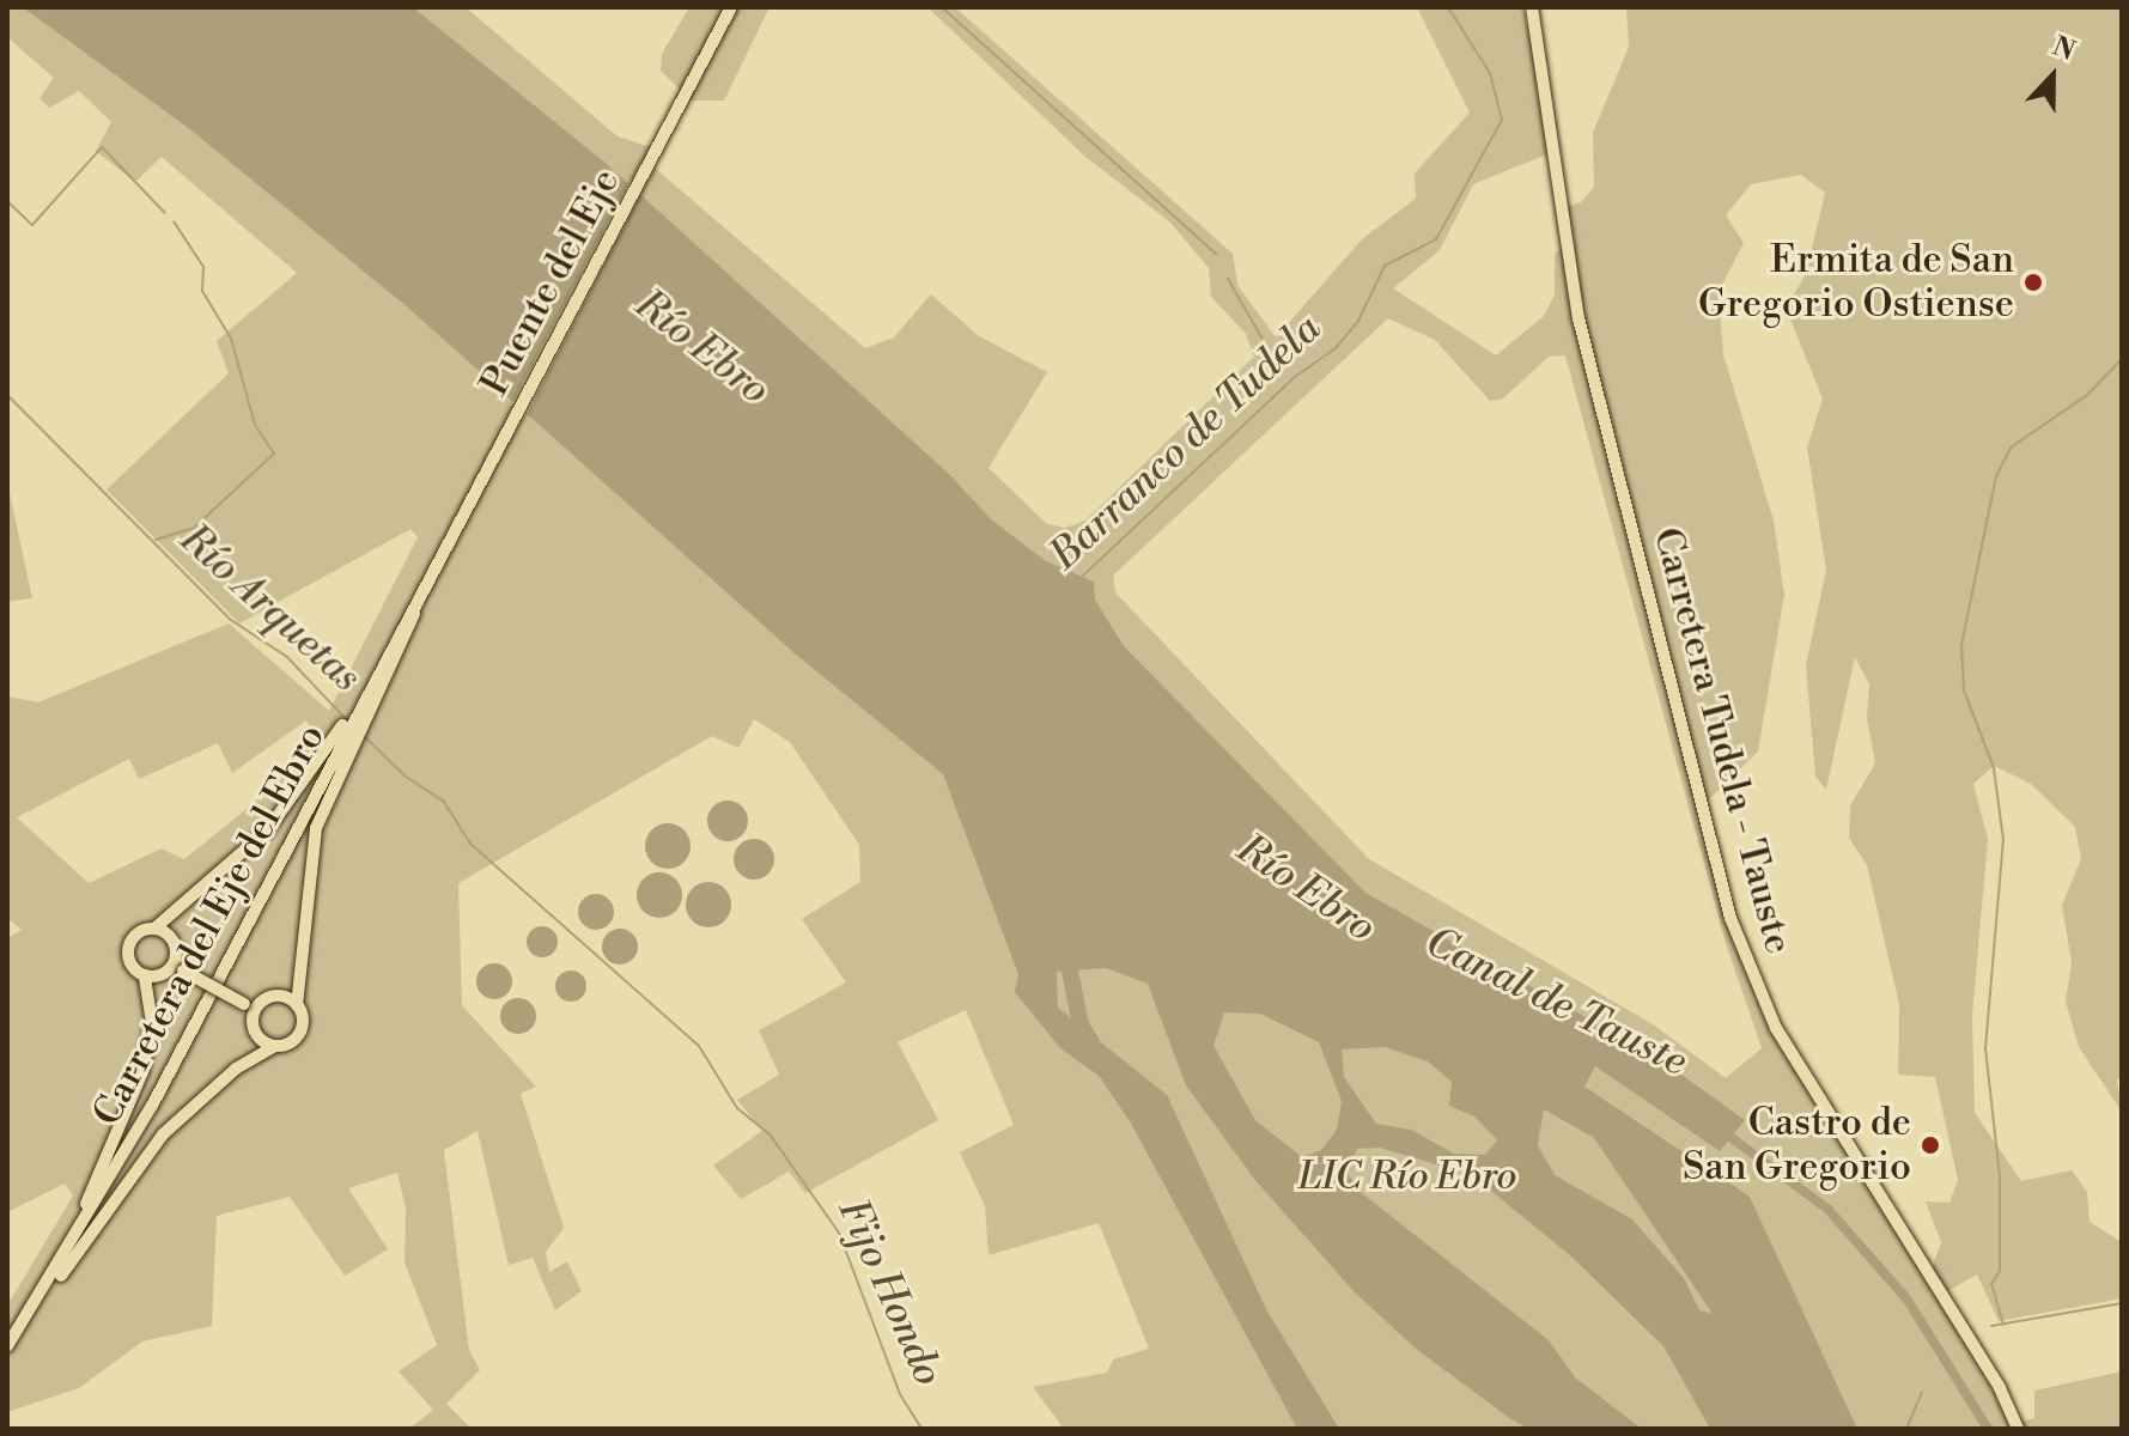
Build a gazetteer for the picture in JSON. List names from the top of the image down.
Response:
{
  "streets": {
    "main road": ["Puente del Eje", "Carretera Tudela - Tauste", "Carretera del Eje del Ebro"]
  },
  "crossings": [
    ["Puente del Eje", "Carretera del Eje del Ebro"]
  ],
  "water": [
    "Río Ebro",
    "Barranco de Tudela",
    "Río Arquetas",
    "Canal de Tauste",
    "Fijo Hondo"
  ],
  "parks": ["LIC Río Ebro"],
  "places": ["Ermita de San Gregorio Ostiense", "Castro de San Gregorio"],
  "north": "top"
}
